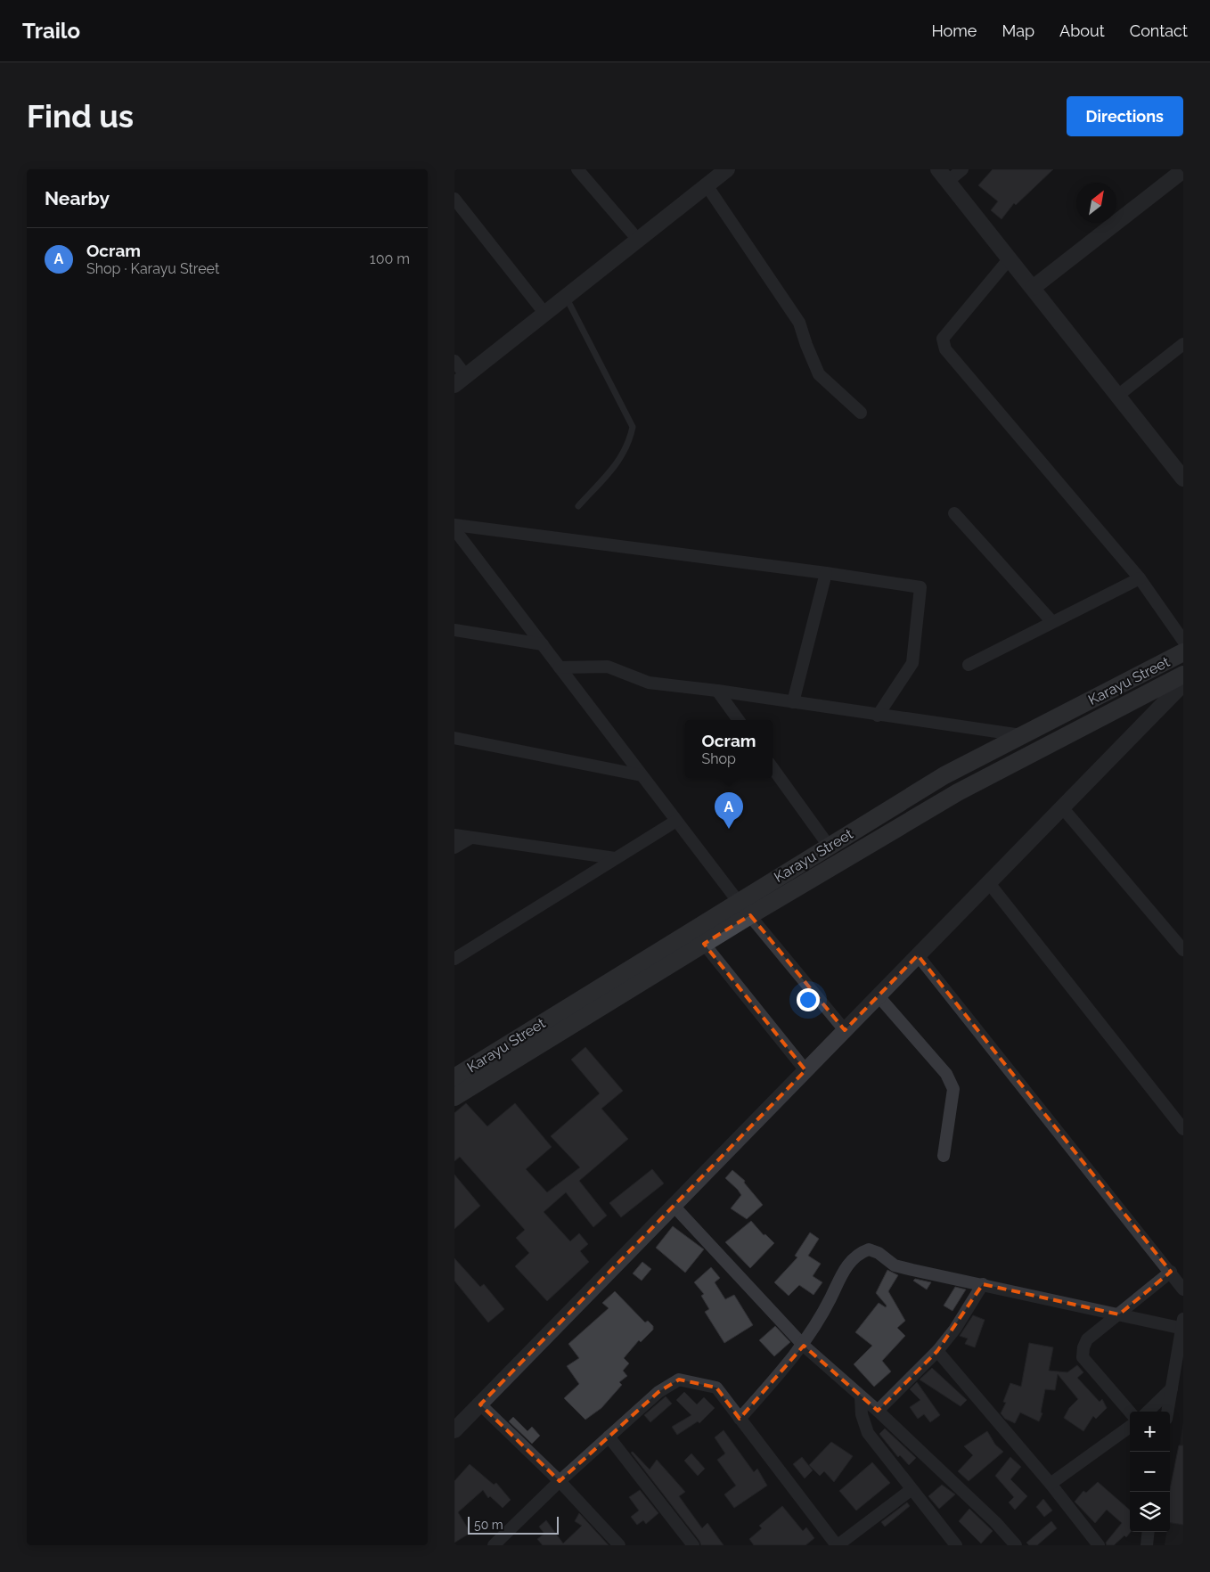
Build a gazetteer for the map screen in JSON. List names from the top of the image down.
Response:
{
  "streets": {
    "main road": ["Karayu Street"]
  },
  "scale_bar": "50 m",
  "north": "top right",
  "page": {
    "header": "Trailo",
    "nav": [
      "Home",
      "Map",
      "About",
      "Contact"
    ],
    "buttons": "Directions",
    "title": "Find us",
    "heading": "Nearby",
    "list": [
      {
        "mark": "A",
        "name": "Ocram",
        "note": "Shop · Karayu Street",
        "value": "100 m"
      }
    ],
    "popup": ["Ocram", "Shop"],
    "pins": "A",
    "map_buttons": ["+", "−"],
    "scale": "50 m"
  }
}
